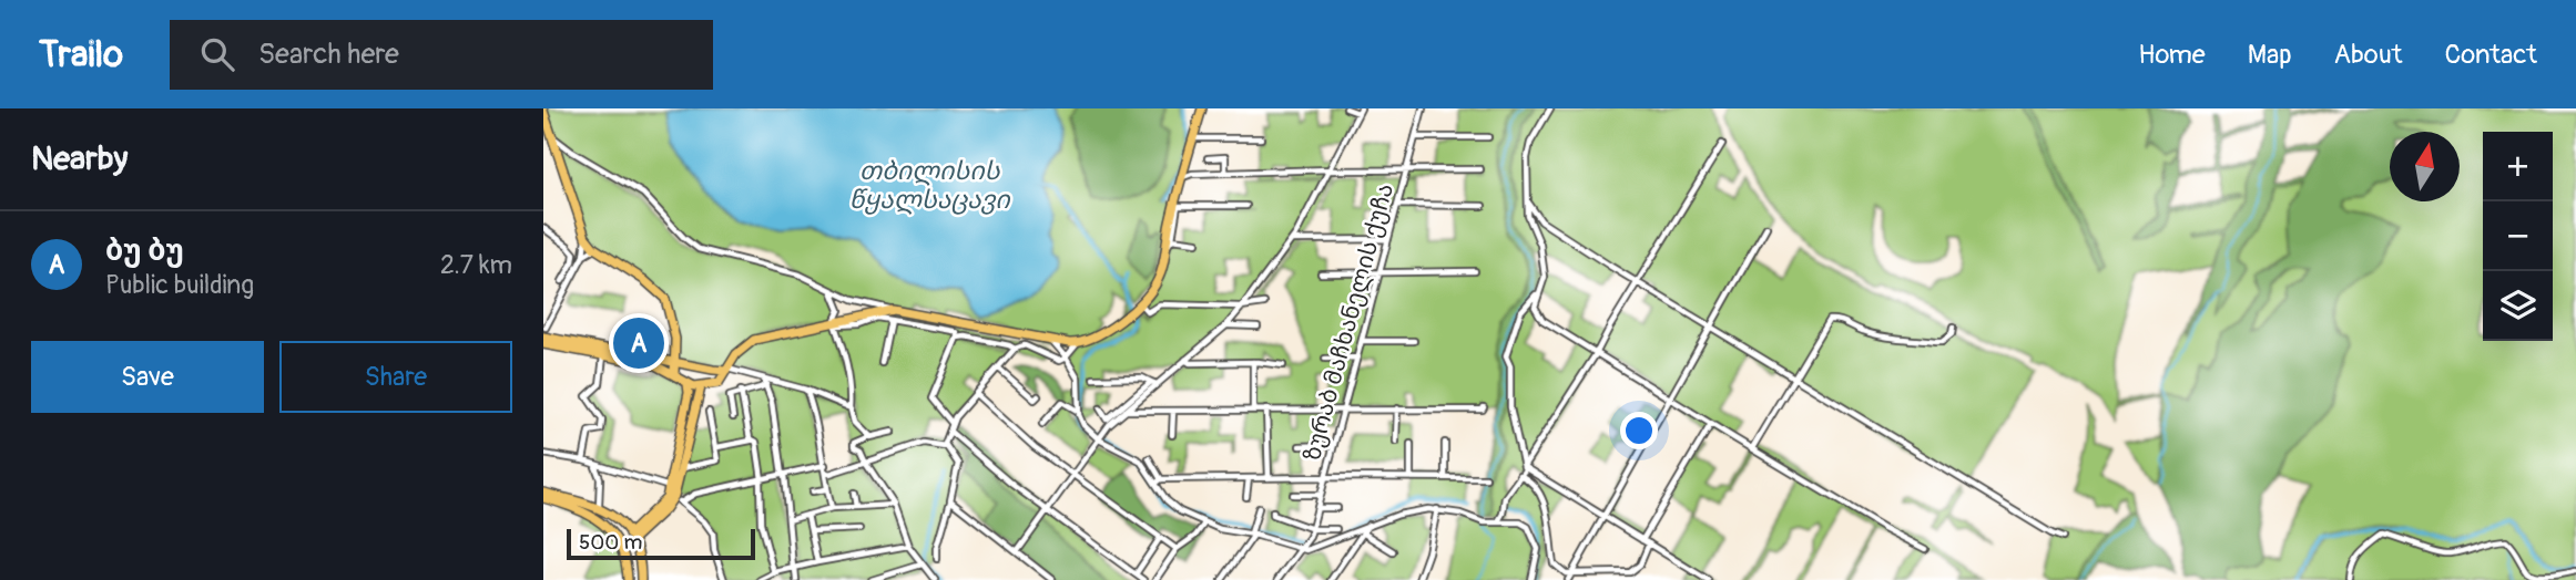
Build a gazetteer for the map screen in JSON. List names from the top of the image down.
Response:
{
  "streets": {
    "street": ["ზურაბ მაჩხანელის ქუჩა"]
  },
  "water": ["თბილისის წყალსაცავი"],
  "scale_bar": "500 m",
  "north": "top",
  "page": {
    "header": "Trailo",
    "search": "Search here",
    "nav": [
      "Home",
      "Map",
      "About",
      "Contact"
    ],
    "heading": "Nearby",
    "map_buttons": ["+", "−"],
    "list": [
      {
        "mark": "A",
        "name": "ბუ ბუ",
        "note": "Public building",
        "value": "2.7 km"
      }
    ],
    "pins": "A",
    "buttons": ["Save", "Share"],
    "scale": "500 m"
  }
}
